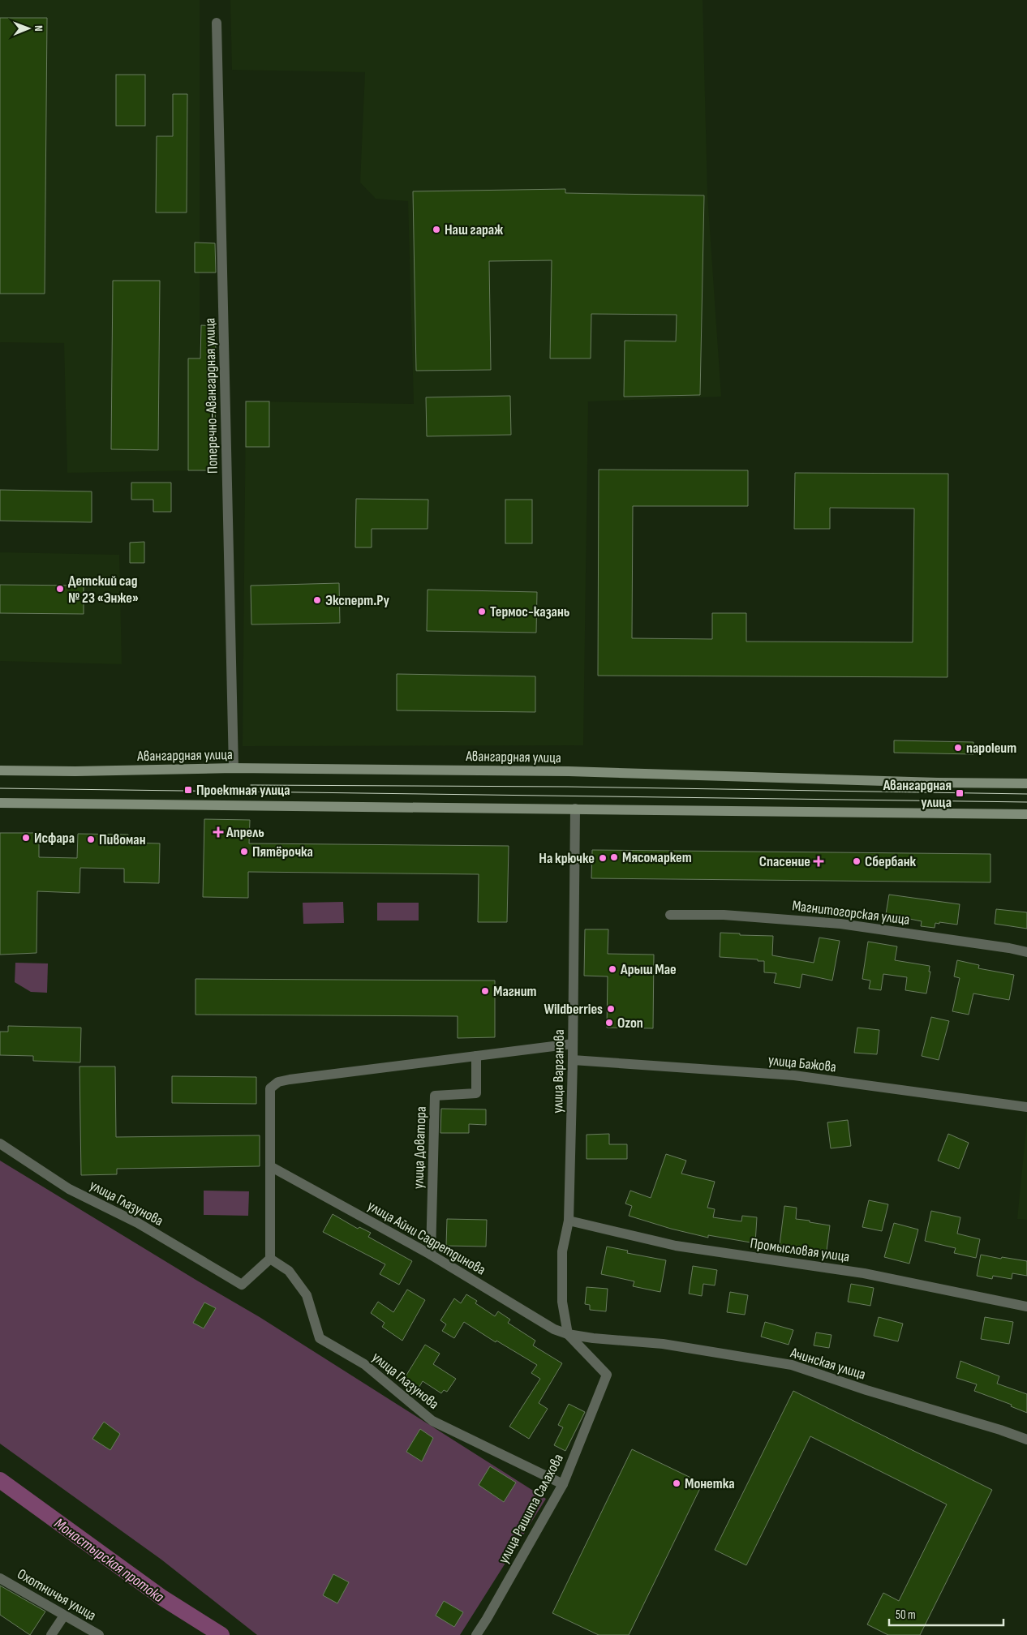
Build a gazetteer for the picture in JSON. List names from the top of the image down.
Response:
{
  "streets": {
    "main road": ["Авангардная улица"],
    "street": [
      "Поперечно-Авангардная улица",
      "Магнитогорская улица",
      "улица Бажова",
      "улица Варганова",
      "улица Доватора",
      "улица Глазунова",
      "улица Айни Садретдинова",
      "Промысловая улица",
      "Ачинская улица",
      "улица Рашита Салахова",
      "Охотничья улица"
    ]
  },
  "crossings": [
    ["Поперечно-Авангардная улица", "Авангардная улица"],
    ["улица Бажова", "улица Варганова"],
    ["улица Варганова", "улица Айни Садретдинова"],
    ["улица Варганова", "Промысловая улица"],
    ["улица Варганова", "Ачинская улица"],
    ["улица Варганова", "улица Рашита Салахова"],
    ["улица Доватора", "улица Айни Садретдинова"],
    ["улица Глазунова", "улица Рашита Салахова"],
    ["улица Айни Садретдинова", "Ачинская улица"],
    ["улица Айни Садретдинова", "улица Рашита Салахова"],
    ["Ачинская улица", "улица Рашита Салахова"]
  ],
  "water": ["Монастырская протока"],
  "places": {
    "other": [
      "Наш гараж",
      "Детский сад № 23 «Энже»",
      "Эксперт.Ру",
      "Термос-казань",
      "napoleum",
      "Исфара",
      "Пивоман",
      "Пятёрочка",
      "Мясомаркет",
      "На крючке",
      "Сбербанк",
      "Арыш Мае",
      "Магнит",
      "Wildberries",
      "Ozon",
      "Монетка"
    ],
    "transit": ["Проектная улица", "Авангардная улица"],
    "health": ["Апрель", "Спасение"]
  },
  "scale_bar": "50 m",
  "north": "right"
}
